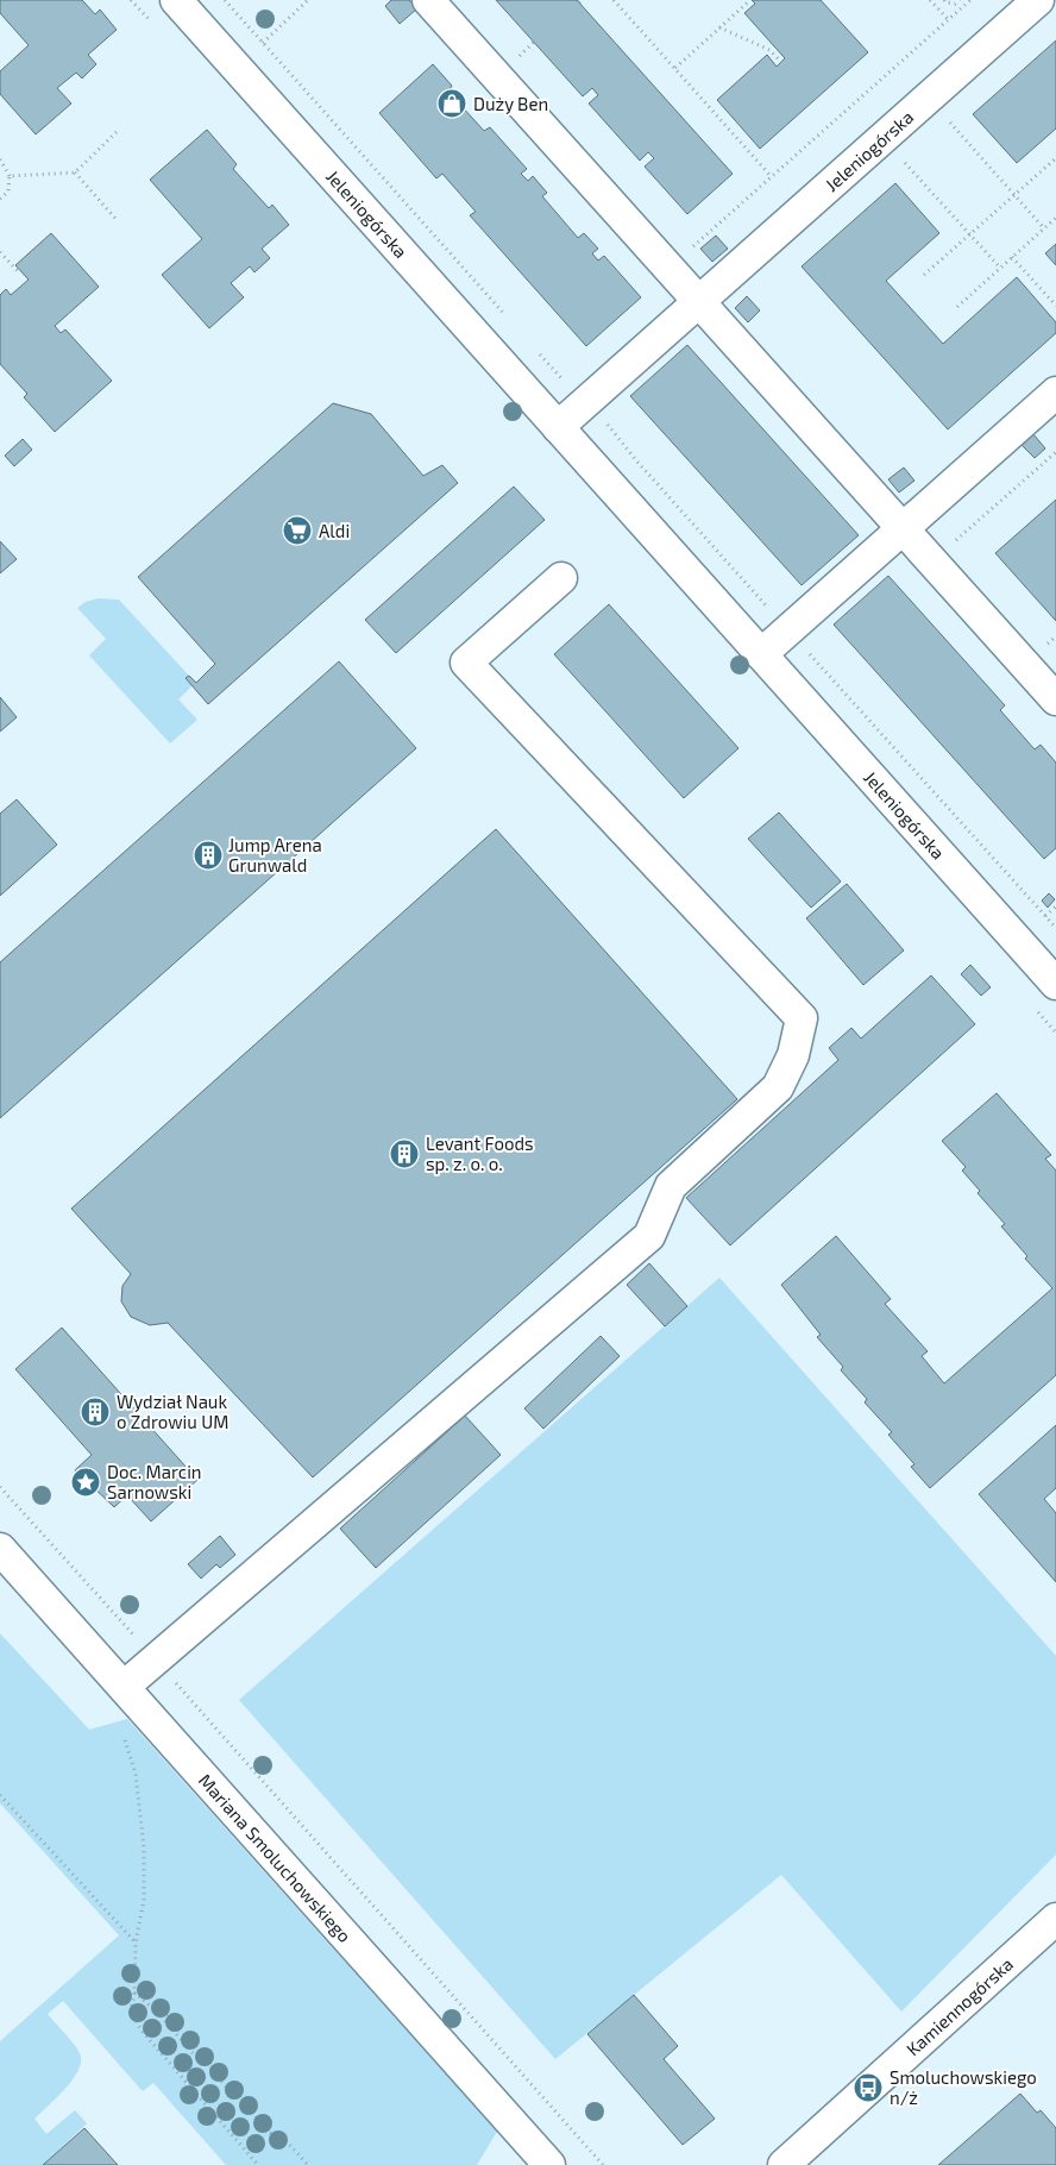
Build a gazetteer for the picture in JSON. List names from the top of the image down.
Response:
{
  "streets": {
    "street": ["Jeleniogórska", "Mariana Smoluchowskiego", "Kamiennogórska"]
  },
  "places": {
    "shop": ["Duży Ben"],
    "supermarket": ["Aldi"],
    "building": ["Jump Arena Grunwald", "Levant Foods sp. z. o. o.", "Wydział Nauk o Zdrowiu UM"],
    "place": ["Doc. Marcin Sarnowski"],
    "bus stop": ["Smoluchowskiego n/ż"]
  }
}
